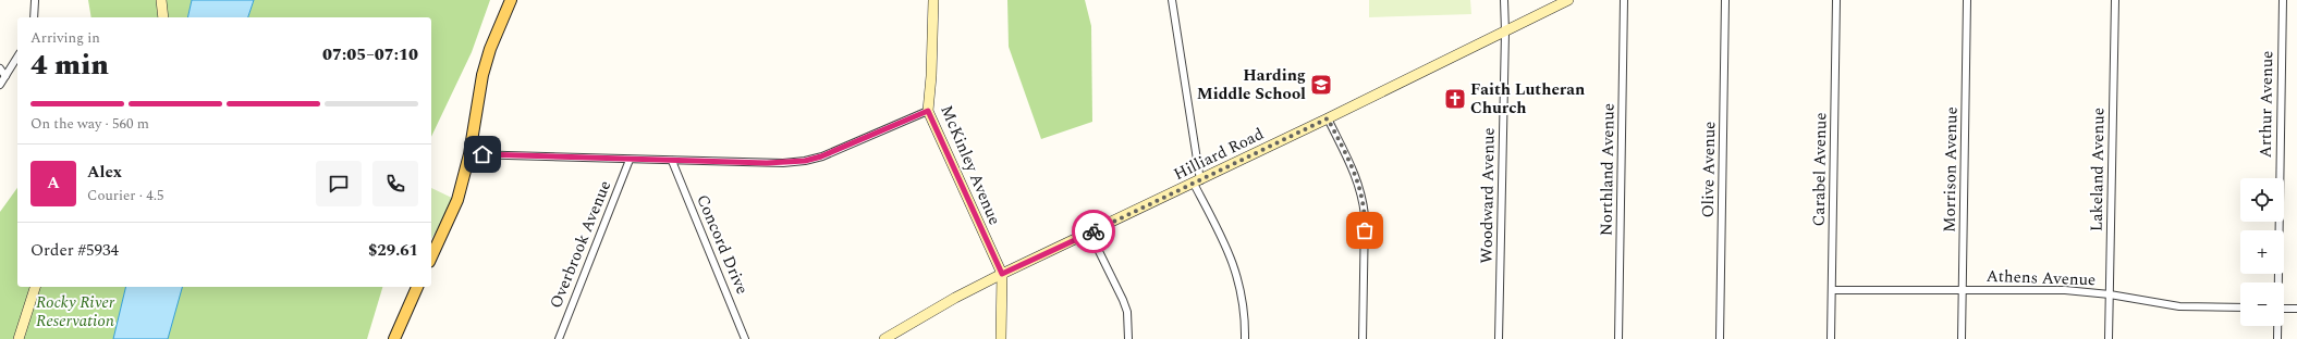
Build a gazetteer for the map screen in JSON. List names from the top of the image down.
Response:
{
  "streets": {
    "main road": ["Hilliard Road", "McKinley Avenue"],
    "street": [
      "Arthur Avenue",
      "Northland Avenue",
      "Olive Avenue",
      "Carabel Avenue",
      "Morrison Avenue",
      "Lakeland Avenue",
      "Woodward Avenue",
      "Overbrook Avenue",
      "Concord Drive",
      "Athens Avenue"
    ]
  },
  "crossings": [
    ["Hilliard Road", "McKinley Avenue"],
    ["Hilliard Road", "Woodward Avenue"],
    ["Carabel Avenue", "Athens Avenue"],
    ["Morrison Avenue", "Athens Avenue"],
    ["Lakeland Avenue", "Athens Avenue"]
  ],
  "parks": ["Rocky River Reservation"],
  "places": {
    "school or university": ["Harding Middle School"],
    "church": ["Faith Lutheran Church"]
  },
  "page": {
    "heading": ["4 min", "Arriving in", "07:05–07:10"],
    "panel": [
      "Alex",
      "Courier · 4.5",
      "Order #5934",
      "$29.61"
    ],
    "bar": "On the way · 560 m",
    "round": "A",
    "map_buttons": ["+", "−"]
  }
}
